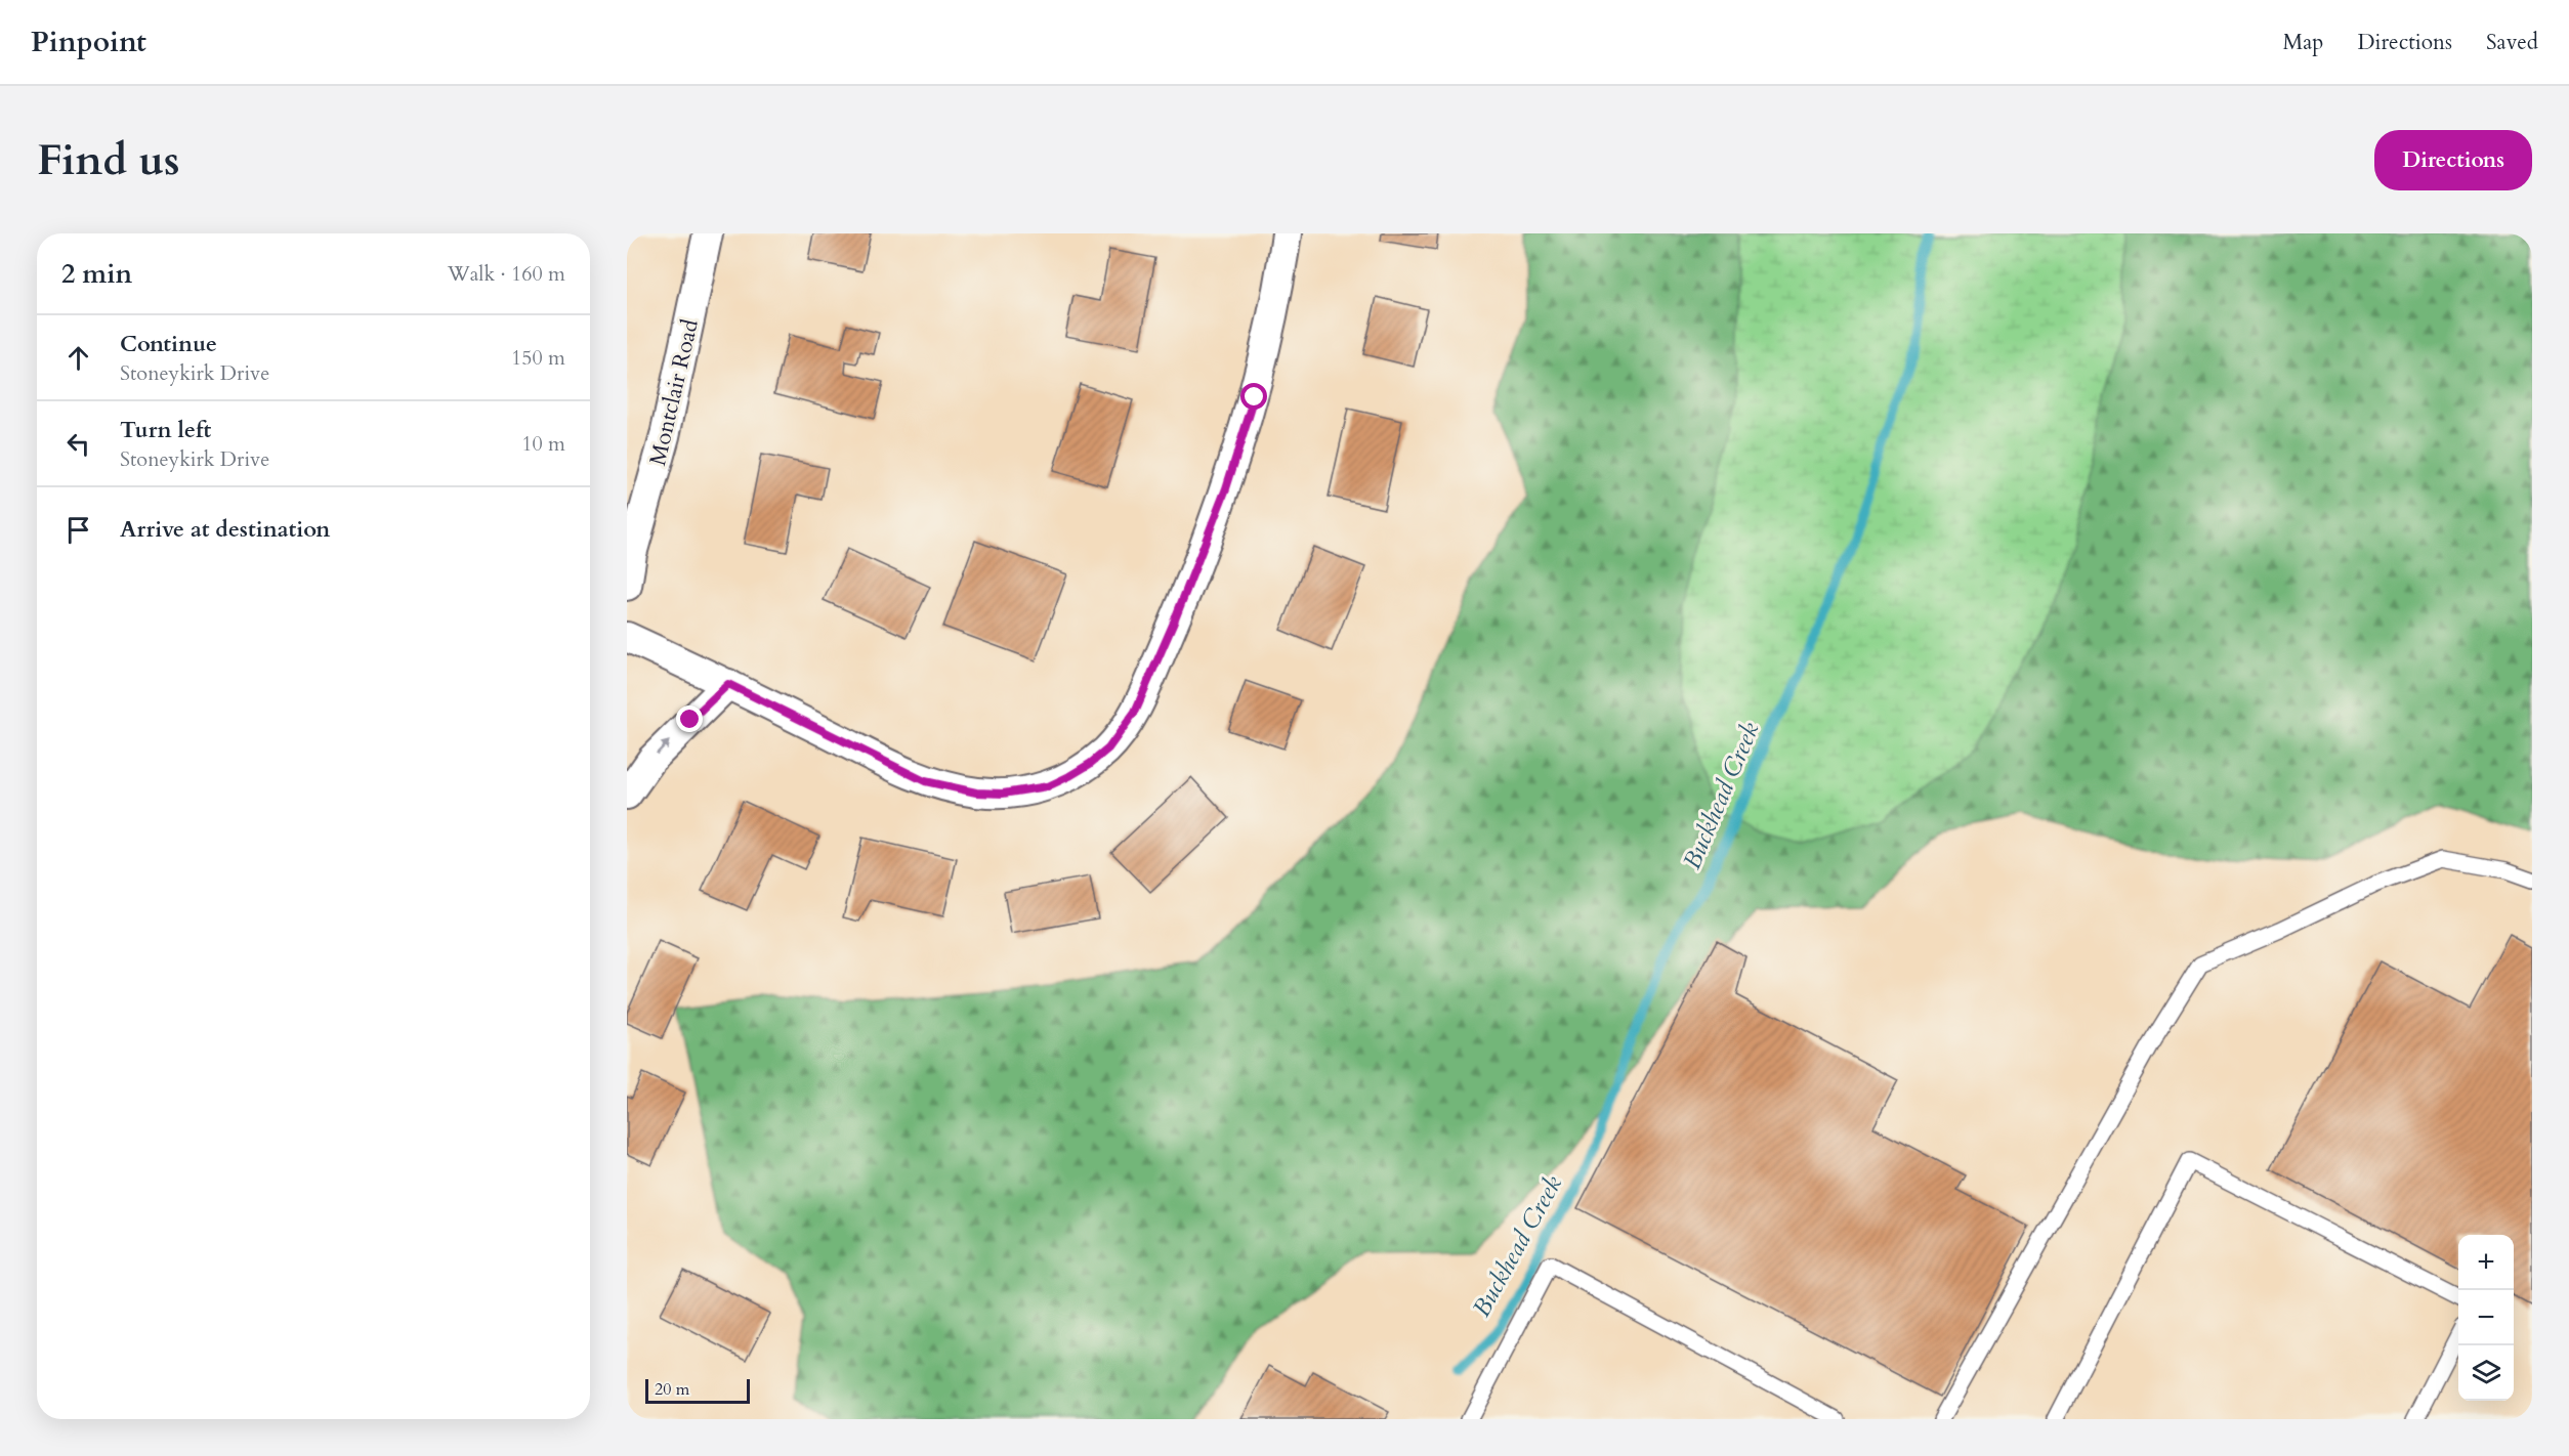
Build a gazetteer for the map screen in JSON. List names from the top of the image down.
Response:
{
  "streets": {
    "street": ["Montclair Road"]
  },
  "water": ["Buckhead Creek"],
  "scale_bar": "20 m",
  "page": {
    "header": "Pinpoint",
    "nav": ["Map", "Directions", "Saved"],
    "buttons": "Directions",
    "title": "Find us",
    "heading": ["2 min", "Walk · 160 m"],
    "list": [
      ["Continue", "Stoneykirk Drive", "150 m"],
      ["Turn left", "Stoneykirk Drive", "10 m"],
      "Arrive at destination"
    ],
    "map_buttons": ["+", "−"],
    "scale": "20 m"
  }
}
